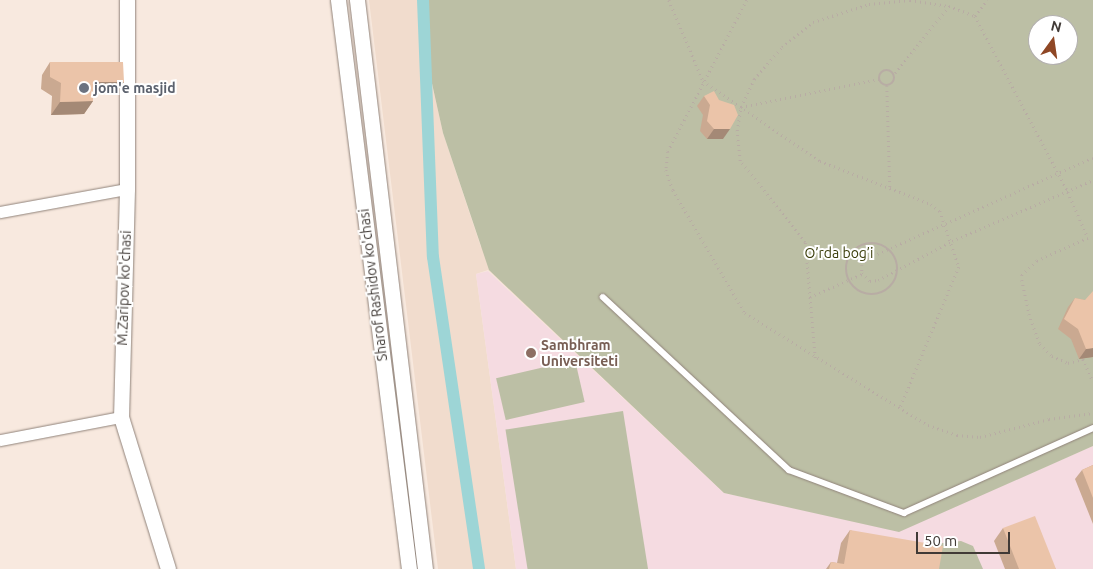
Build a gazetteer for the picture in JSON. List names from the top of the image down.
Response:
{
  "streets": {
    "street": ["Sharof Rashidov ko'chasi", "M.Zaripov ko'chasi"]
  },
  "parks": ["O’rda bog’i"],
  "places": ["jom'e masjid", "Sambhram Universiteti"],
  "scale_bar": "50 m",
  "north": "top"
}
